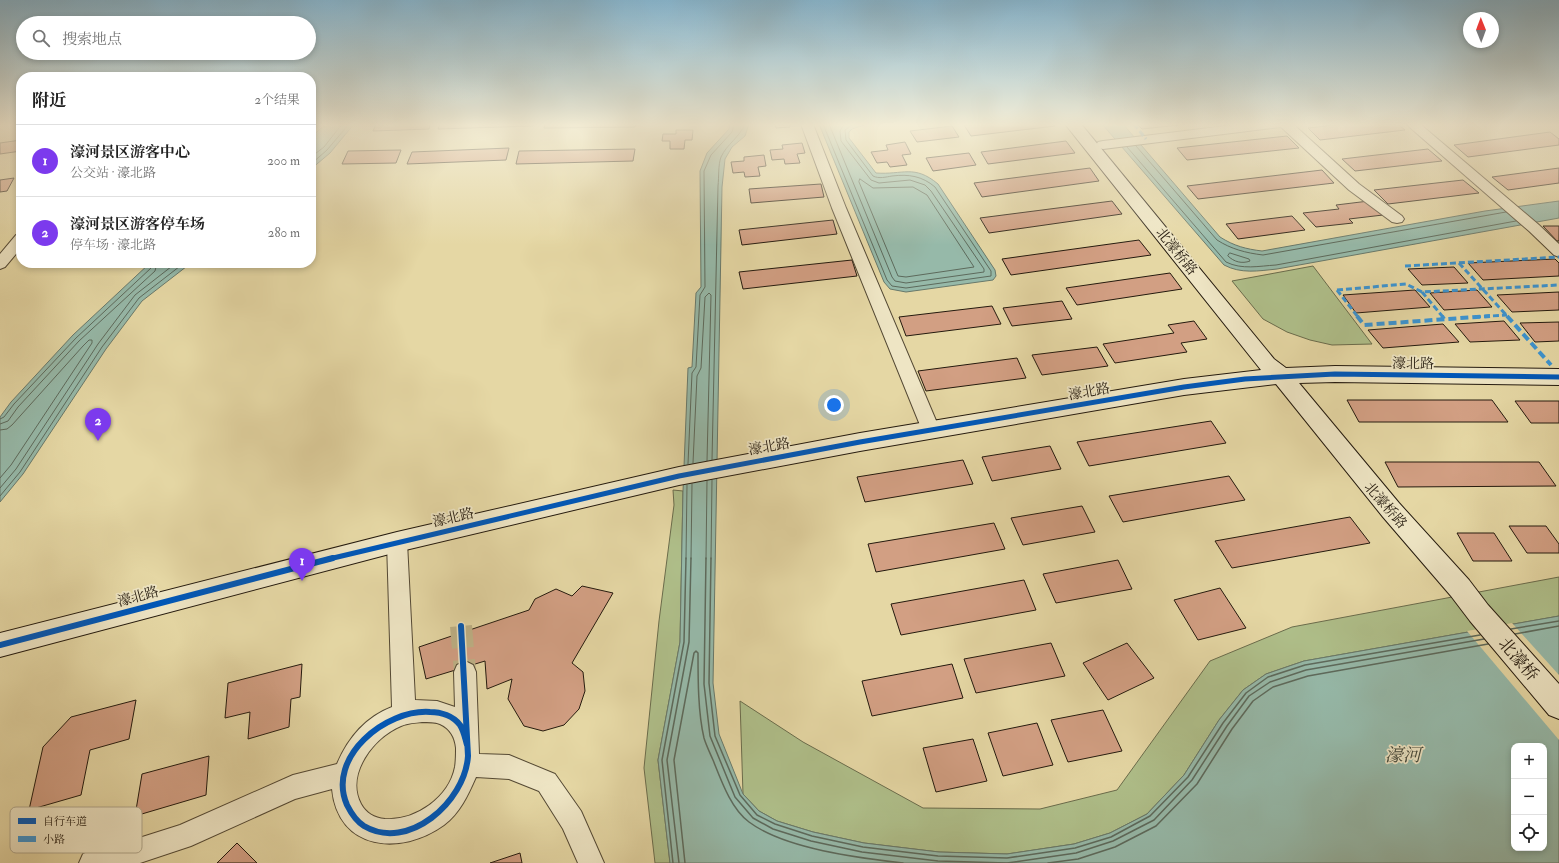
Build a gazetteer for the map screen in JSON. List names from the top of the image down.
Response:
{
  "streets": {
    "street": ["北濠桥路", "濠北路", "北濠桥"]
  },
  "crossings": [
    ["北濠桥路", "濠北路"],
    ["北濠桥路", "北濠桥"]
  ],
  "water": ["濠河"],
  "legend": ["自行车道", "小路"],
  "north": "top",
  "page": {
    "search": "搜索地点",
    "heading": ["附近", "2个结果"],
    "list": [
      {
        "mark": "1",
        "name": "濠河景区游客中心",
        "note": "公交站 · 濠北路",
        "value": "200 m"
      },
      {
        "mark": "2",
        "name": "濠河景区游客停车场",
        "note": "停车场 · 濠北路",
        "value": "280 m"
      }
    ],
    "pins": ["2", "1"],
    "map_buttons": ["+", "−"]
  }
}
